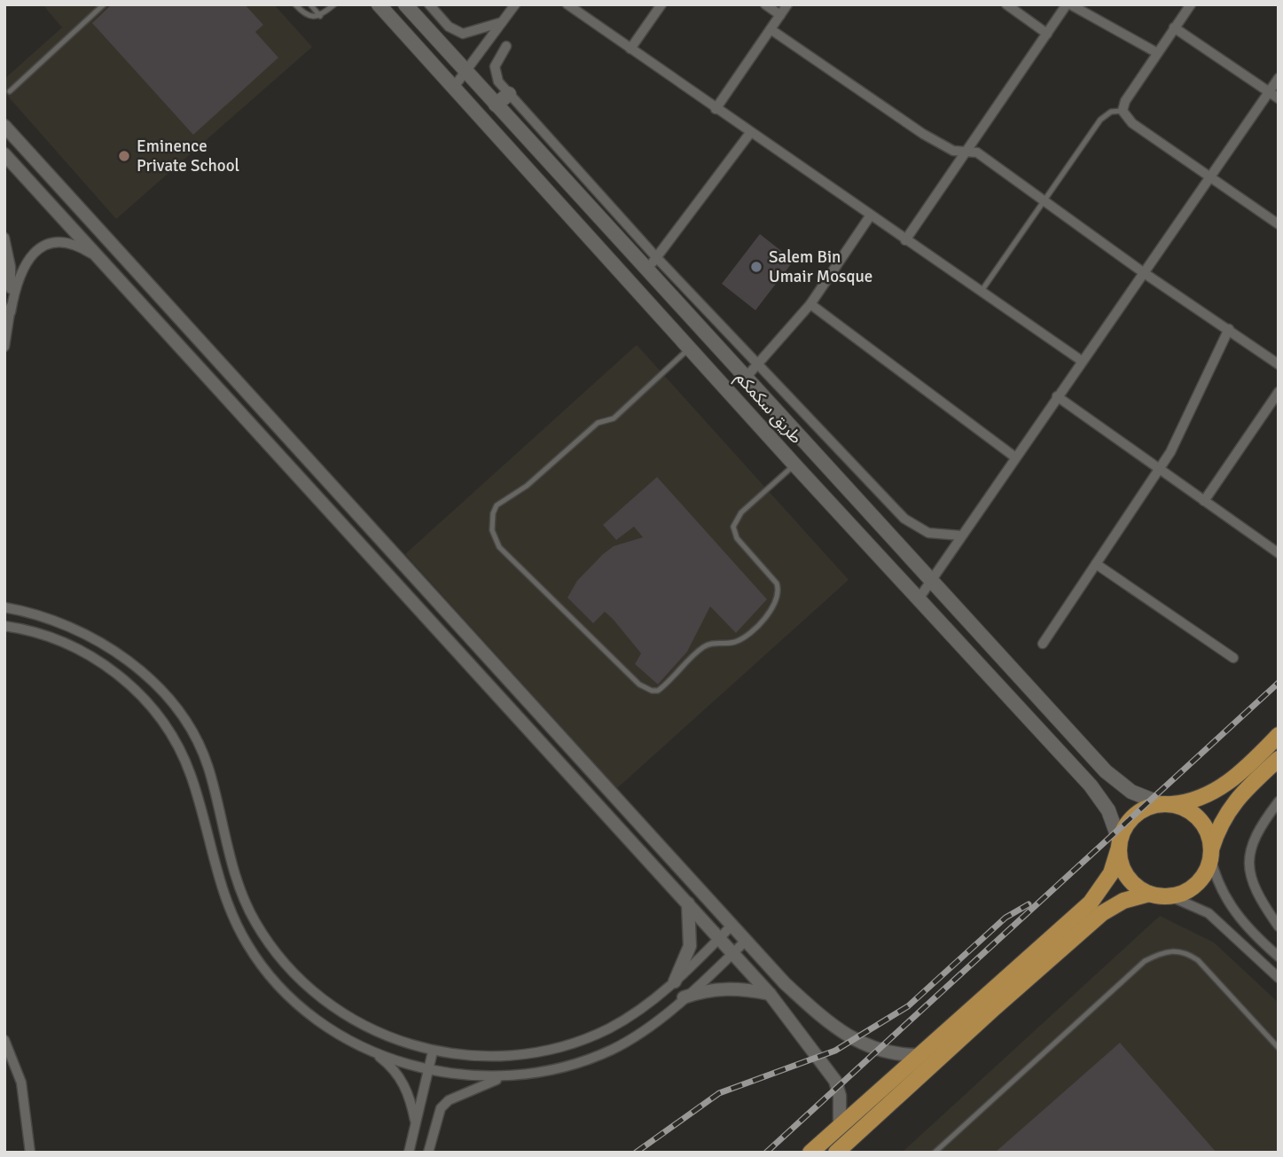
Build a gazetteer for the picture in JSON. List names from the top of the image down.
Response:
{
  "streets": {
    "main road": ["طريق سكمكم"]
  },
  "places": ["Eminence Private School", "Salem Bin Umair Mosque"]
}
